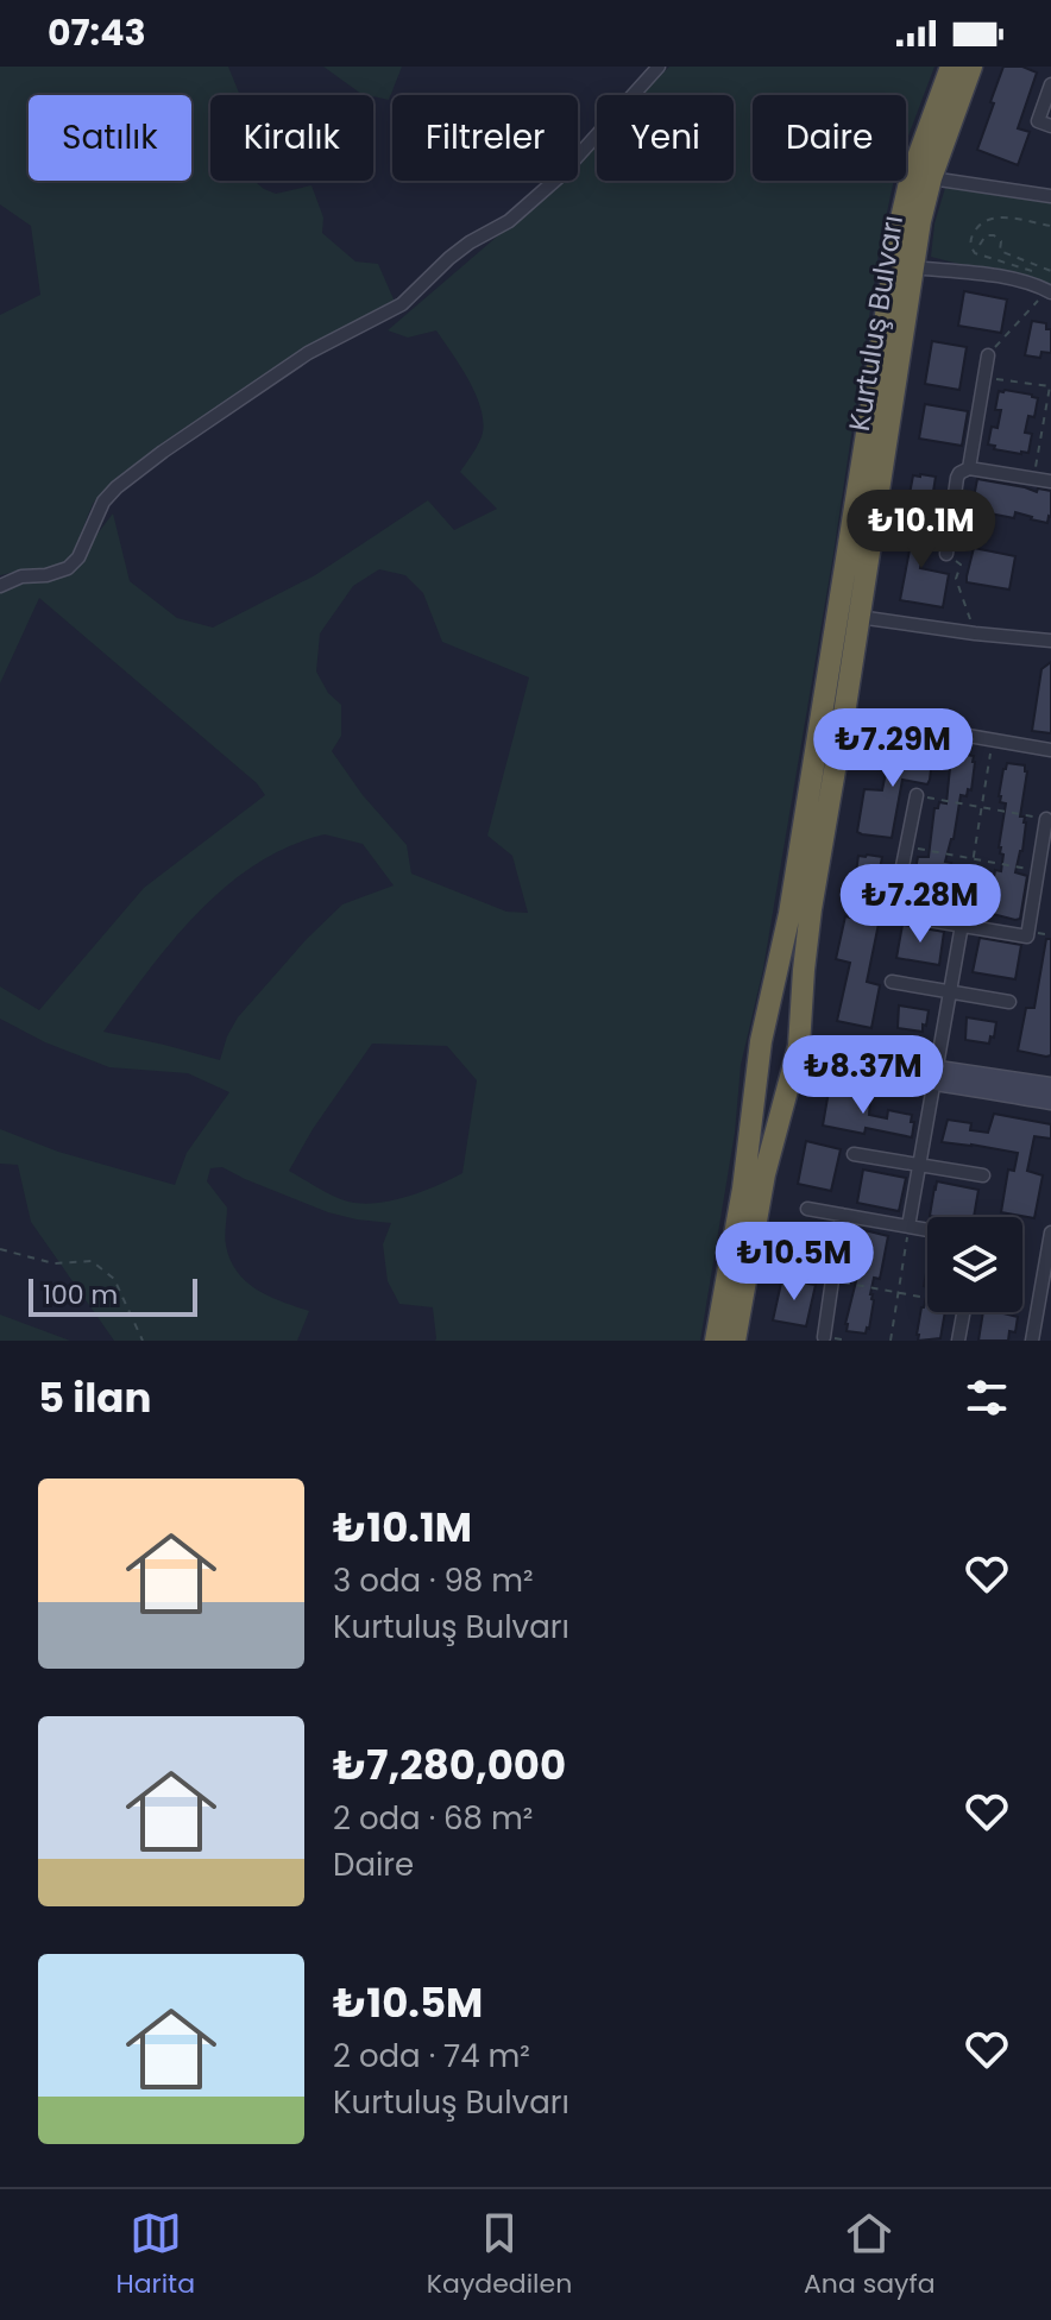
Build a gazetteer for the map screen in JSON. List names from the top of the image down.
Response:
{
  "streets": {
    "highway": ["Kurtuluş Bulvarı"]
  },
  "scale_bar": "100 m",
  "page": {
    "status": "07:43",
    "chip": [
      "Satılık",
      "Kiralık",
      "Filtreler",
      "Yeni",
      "Daire"
    ],
    "price": [
      "₺10.1M",
      "₺7.29M",
      "₺7.28M",
      "₺8.37M",
      "₺10.5M"
    ],
    "scale": "100 m",
    "heading": "5 ilan",
    "list": [
      {
        "name": "₺10.1M",
        "note": "3 oda · 98 m² · Kurtuluş Bulvarı"
      },
      {
        "name": "₺7,280,000",
        "note": "2 oda · 68 m² · Daire"
      },
      {
        "name": "₺10.5M",
        "note": "2 oda · 74 m² · Kurtuluş Bulvarı"
      }
    ],
    "tabs": ["Harita", "Kaydedilen", "Ana sayfa"]
  }
}
